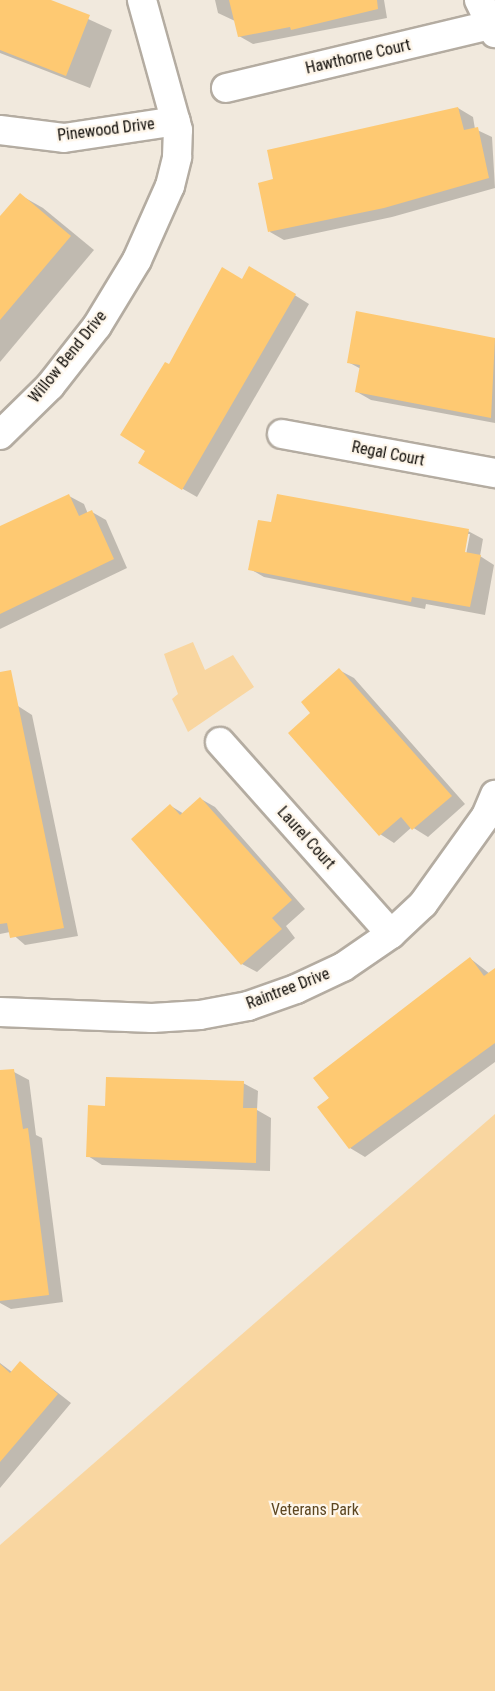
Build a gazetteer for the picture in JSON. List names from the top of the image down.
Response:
{
  "streets": {
    "street": [
      "Hawthorne Court",
      "Pinewood Drive",
      "Willow Bend Drive",
      "Regal Court",
      "Laurel Court",
      "Raintree Drive"
    ]
  },
  "crossings": [
    ["Pinewood Drive", "Willow Bend Drive"],
    ["Laurel Court", "Raintree Drive"]
  ],
  "parks": ["Veterans Park"]
}
